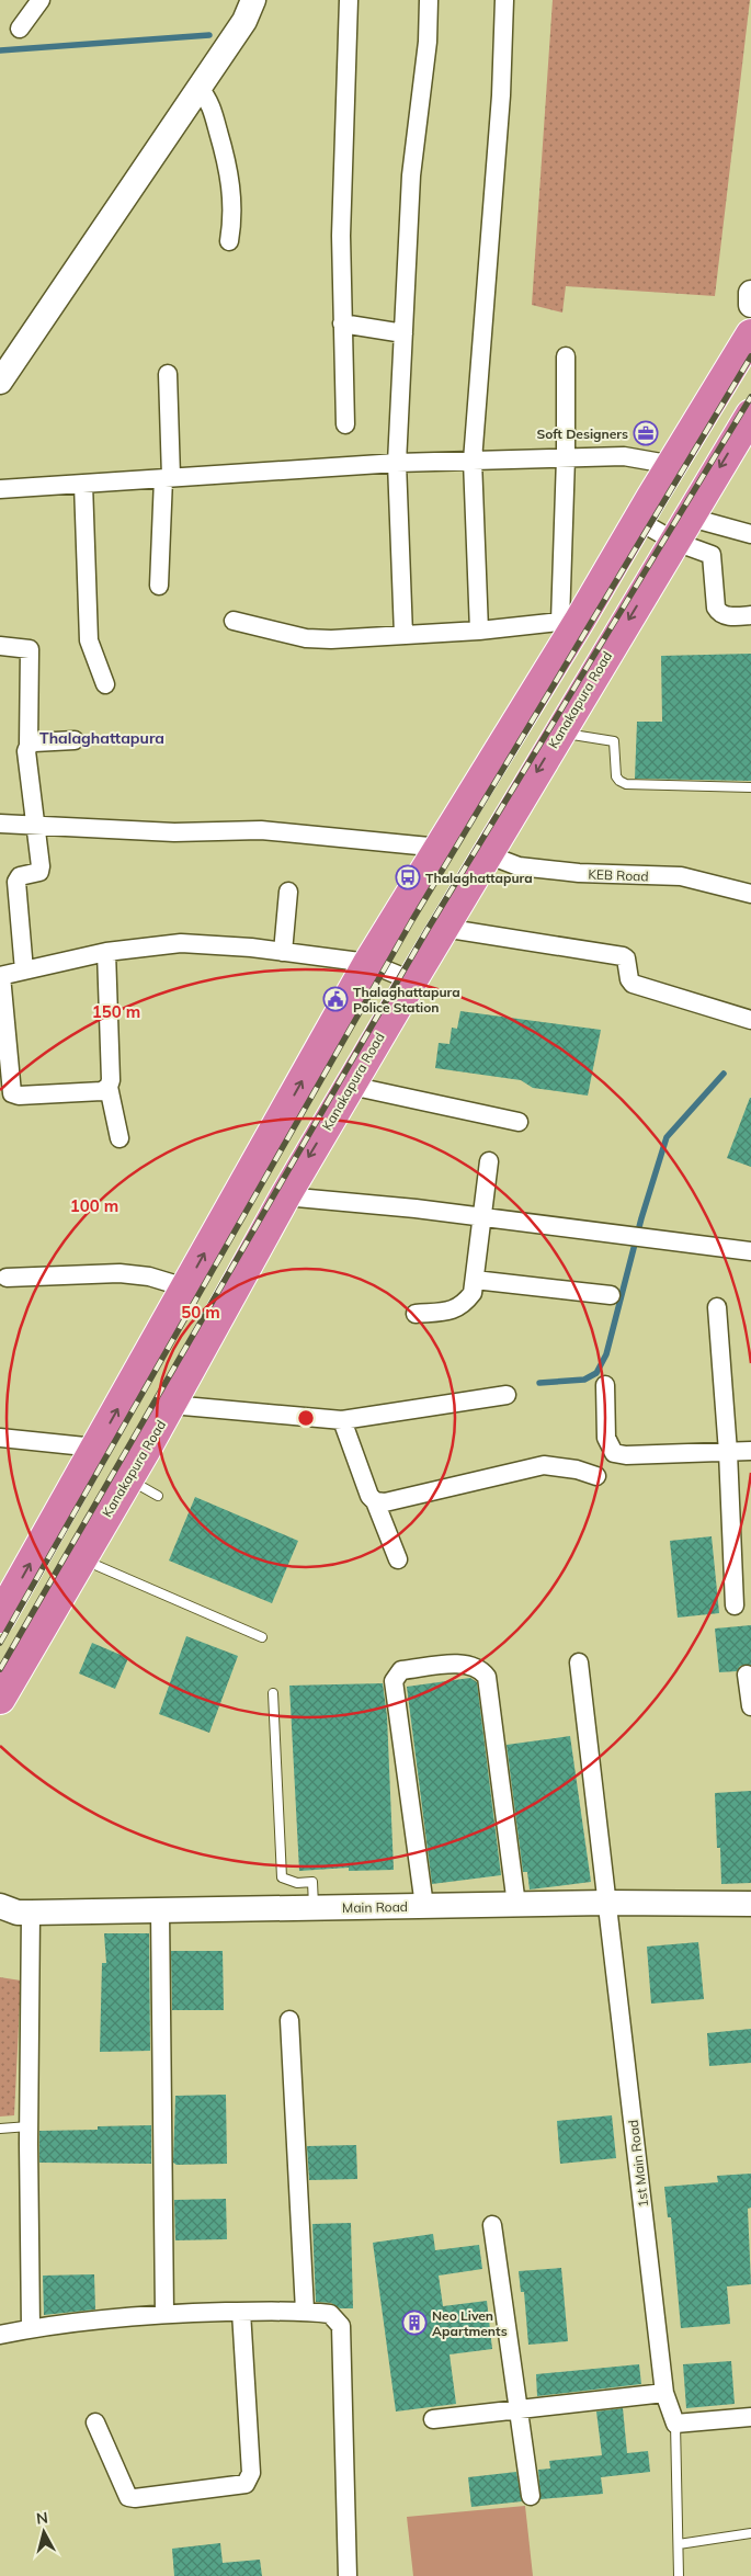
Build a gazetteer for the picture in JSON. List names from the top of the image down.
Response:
{
  "streets": {
    "highway": ["Kanakapura Road"],
    "street": ["KEB Road", "Main Road", "1st Main Road"]
  },
  "crossings": [
    ["Kanakapura Road", "KEB Road"],
    ["Main Road", "1st Main Road"]
  ],
  "districts": ["Thalaghattapura"],
  "places": {
    "office": ["Soft Designers"],
    "bus stop": ["Thalaghattapura"],
    "public building": ["Thalaghattapura Police Station"],
    "building": ["Neo Liven Apartments"]
  },
  "north": "top",
  "rings": ["150 m", "100 m", "50 m"]
}
